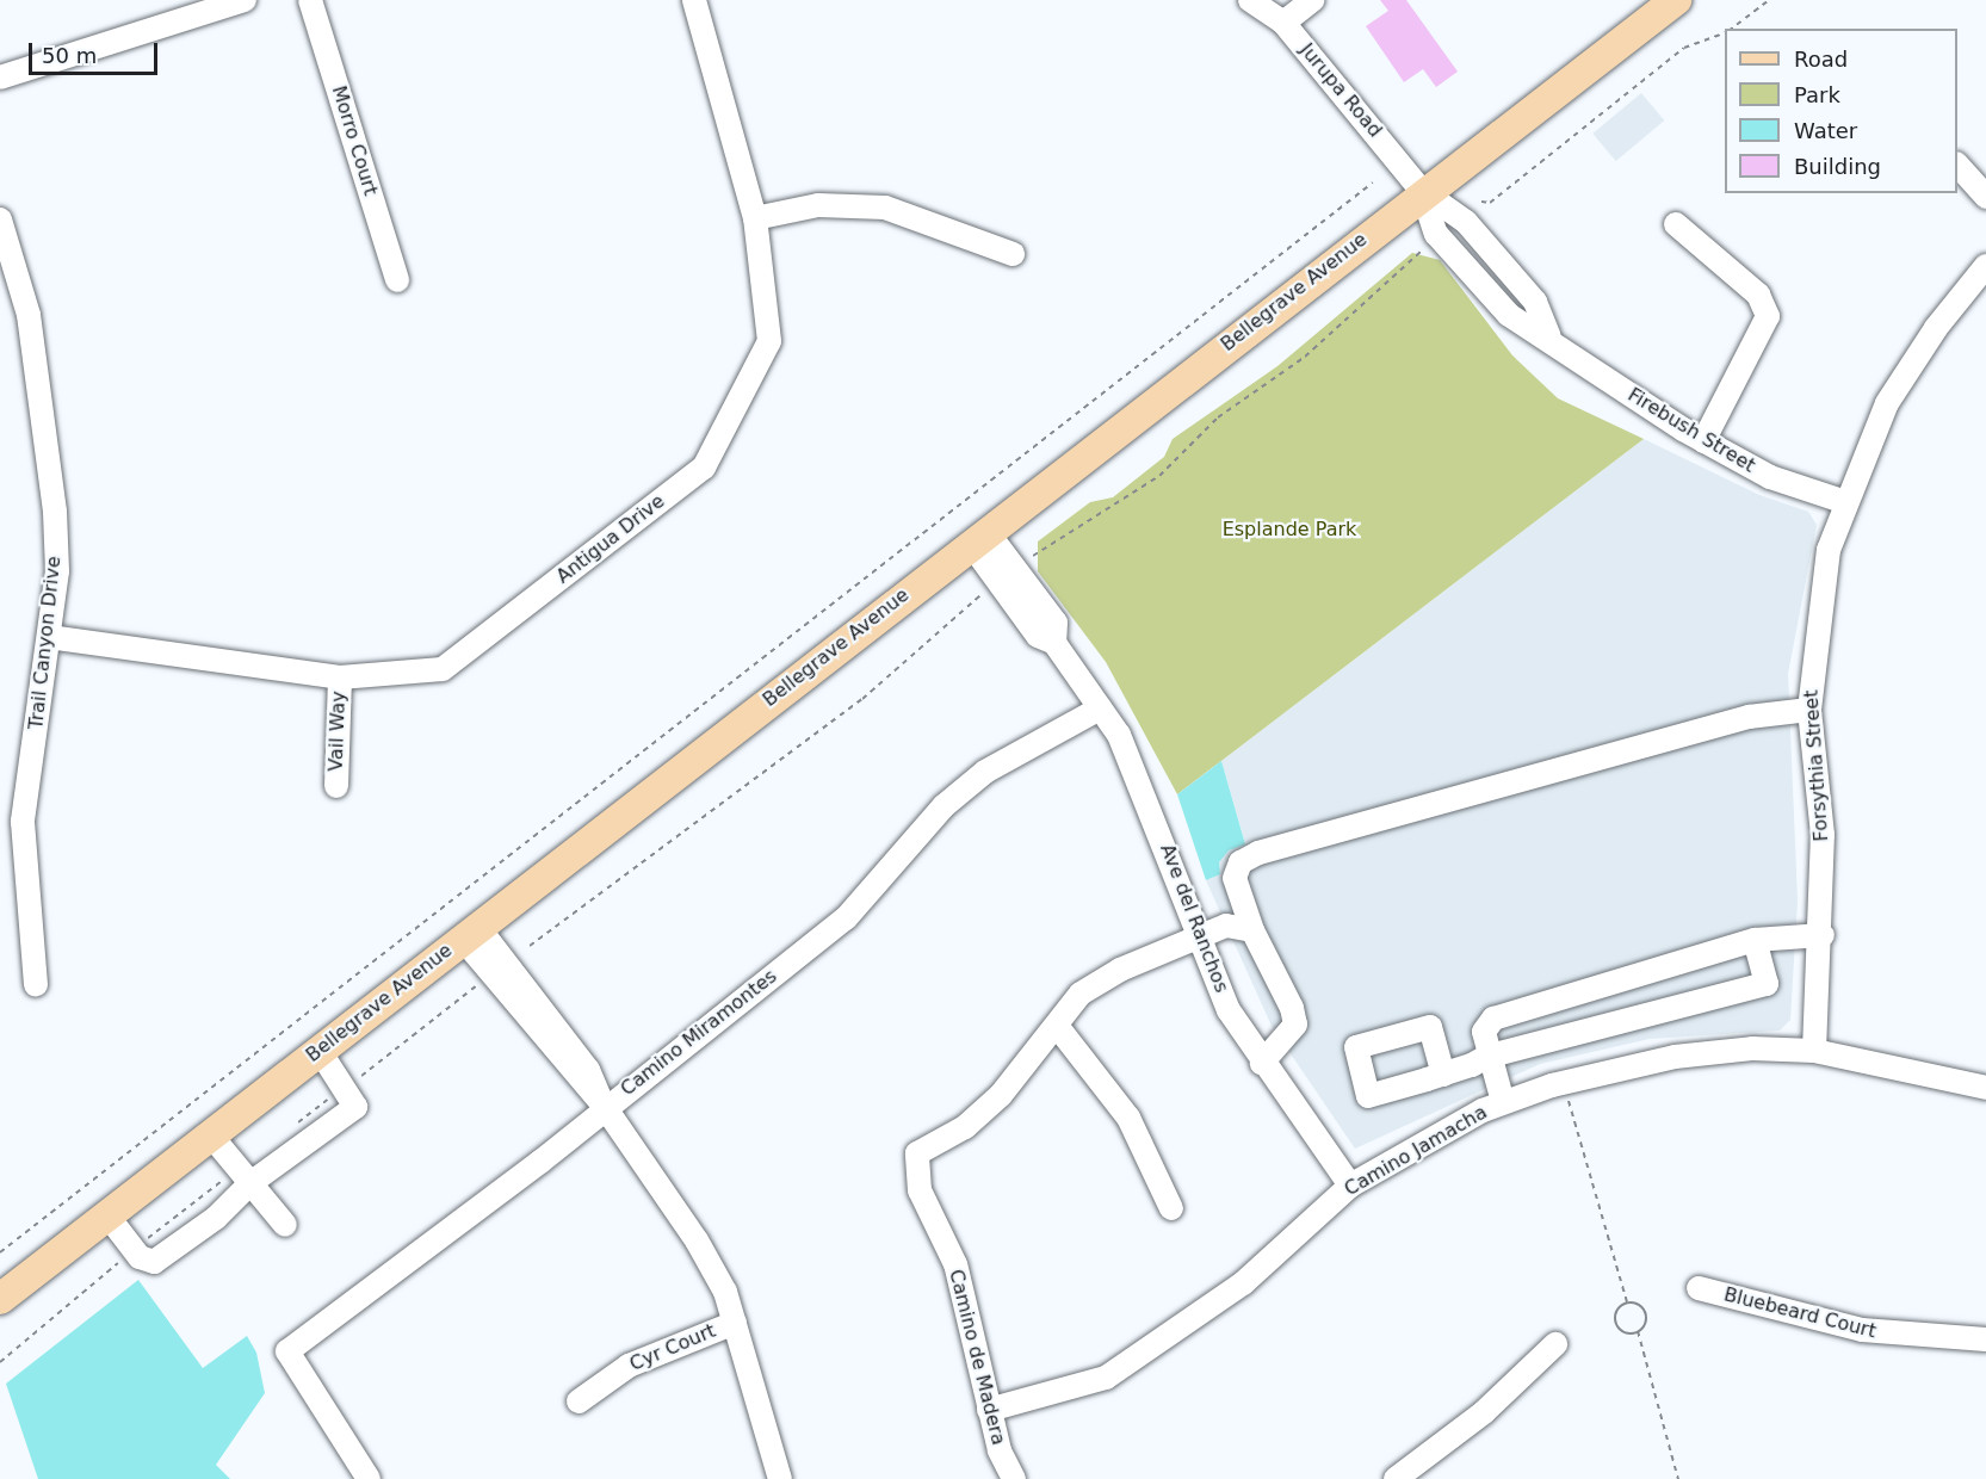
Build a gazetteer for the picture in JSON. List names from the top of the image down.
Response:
{
  "streets": {
    "main road": ["Bellegrave Avenue"],
    "street": [
      "Jurupa Road",
      "Morro Court",
      "Firebush Street",
      "Antigua Drive",
      "Trail Canyon Drive",
      "Vail Way",
      "Forsythia Street",
      "Ave del Ranchos",
      "Camino Miramontes",
      "Camino Jamacha",
      "Bluebeard Court",
      "Cyr Court",
      "Camino de Madera"
    ]
  },
  "crossings": [
    ["Jurupa Road", "Bellegrave Avenue"],
    ["Jurupa Road", "Firebush Street"],
    ["Bellegrave Avenue", "Firebush Street"],
    ["Bellegrave Avenue", "Ave del Ranchos"],
    ["Firebush Street", "Forsythia Street"],
    ["Antigua Drive", "Trail Canyon Drive"],
    ["Antigua Drive", "Vail Way"],
    ["Forsythia Street", "Camino Jamacha"],
    ["Ave del Ranchos", "Camino Miramontes"],
    ["Ave del Ranchos", "Camino Jamacha"],
    ["Camino Jamacha", "Camino de Madera"]
  ],
  "parks": ["Esplande Park"],
  "legend": [
    "Road",
    "Park",
    "Water",
    "Building"
  ],
  "scale_bar": "50 m"
}
